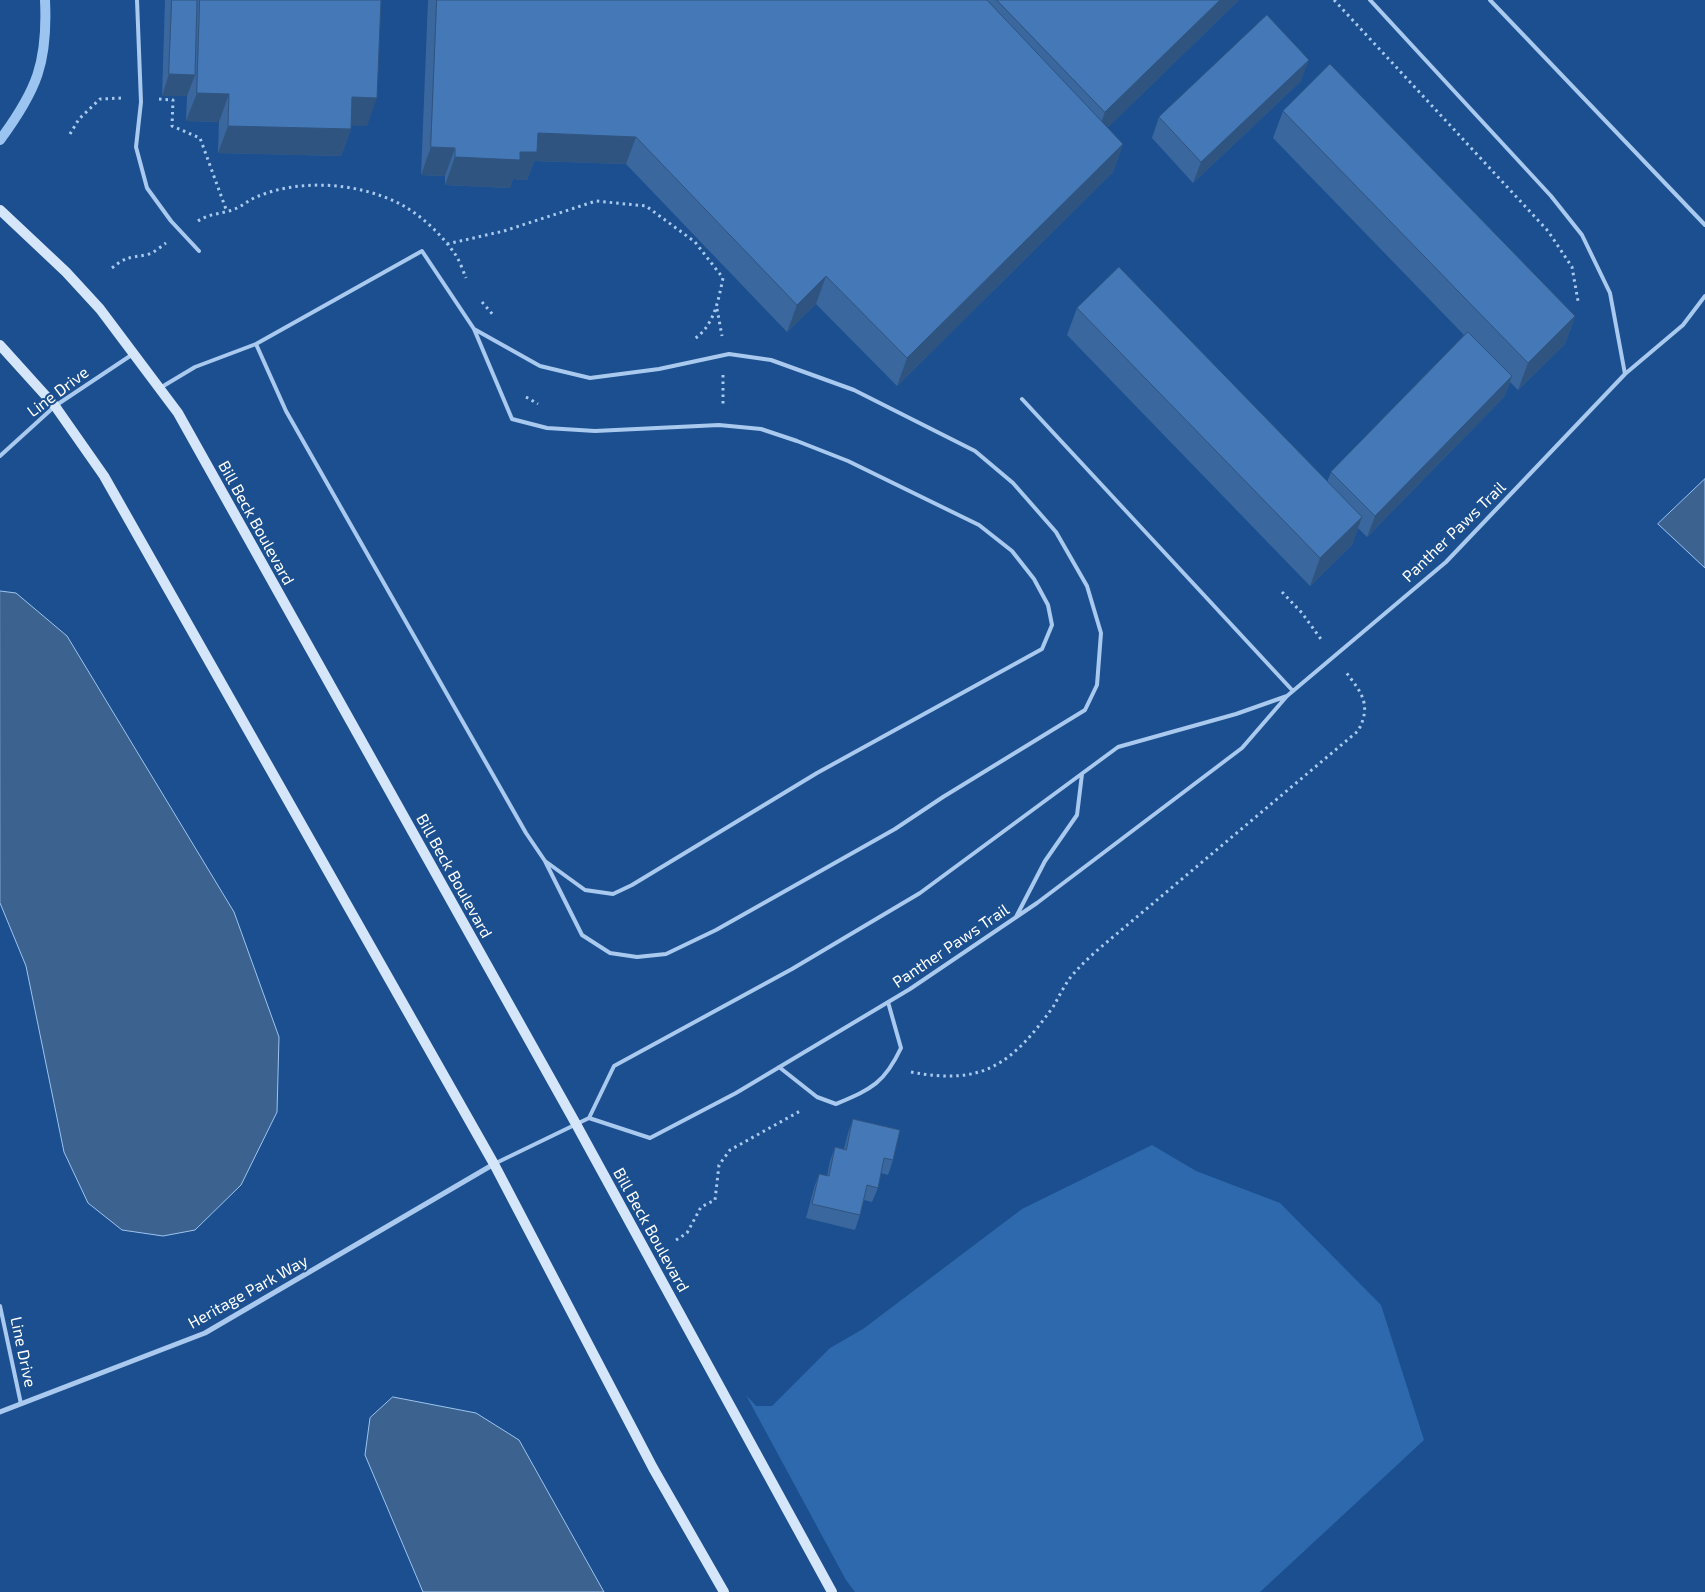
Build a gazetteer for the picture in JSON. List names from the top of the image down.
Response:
{
  "streets": {
    "street": ["Bill Beck Boulevard", "Heritage Park Way"],
    "lane": ["Line Drive", "Panther Paws Trail"]
  },
  "crossings": [
    ["Line Drive", "Bill Beck Boulevard"],
    ["Line Drive", "Heritage Park Way"]
  ]
}
